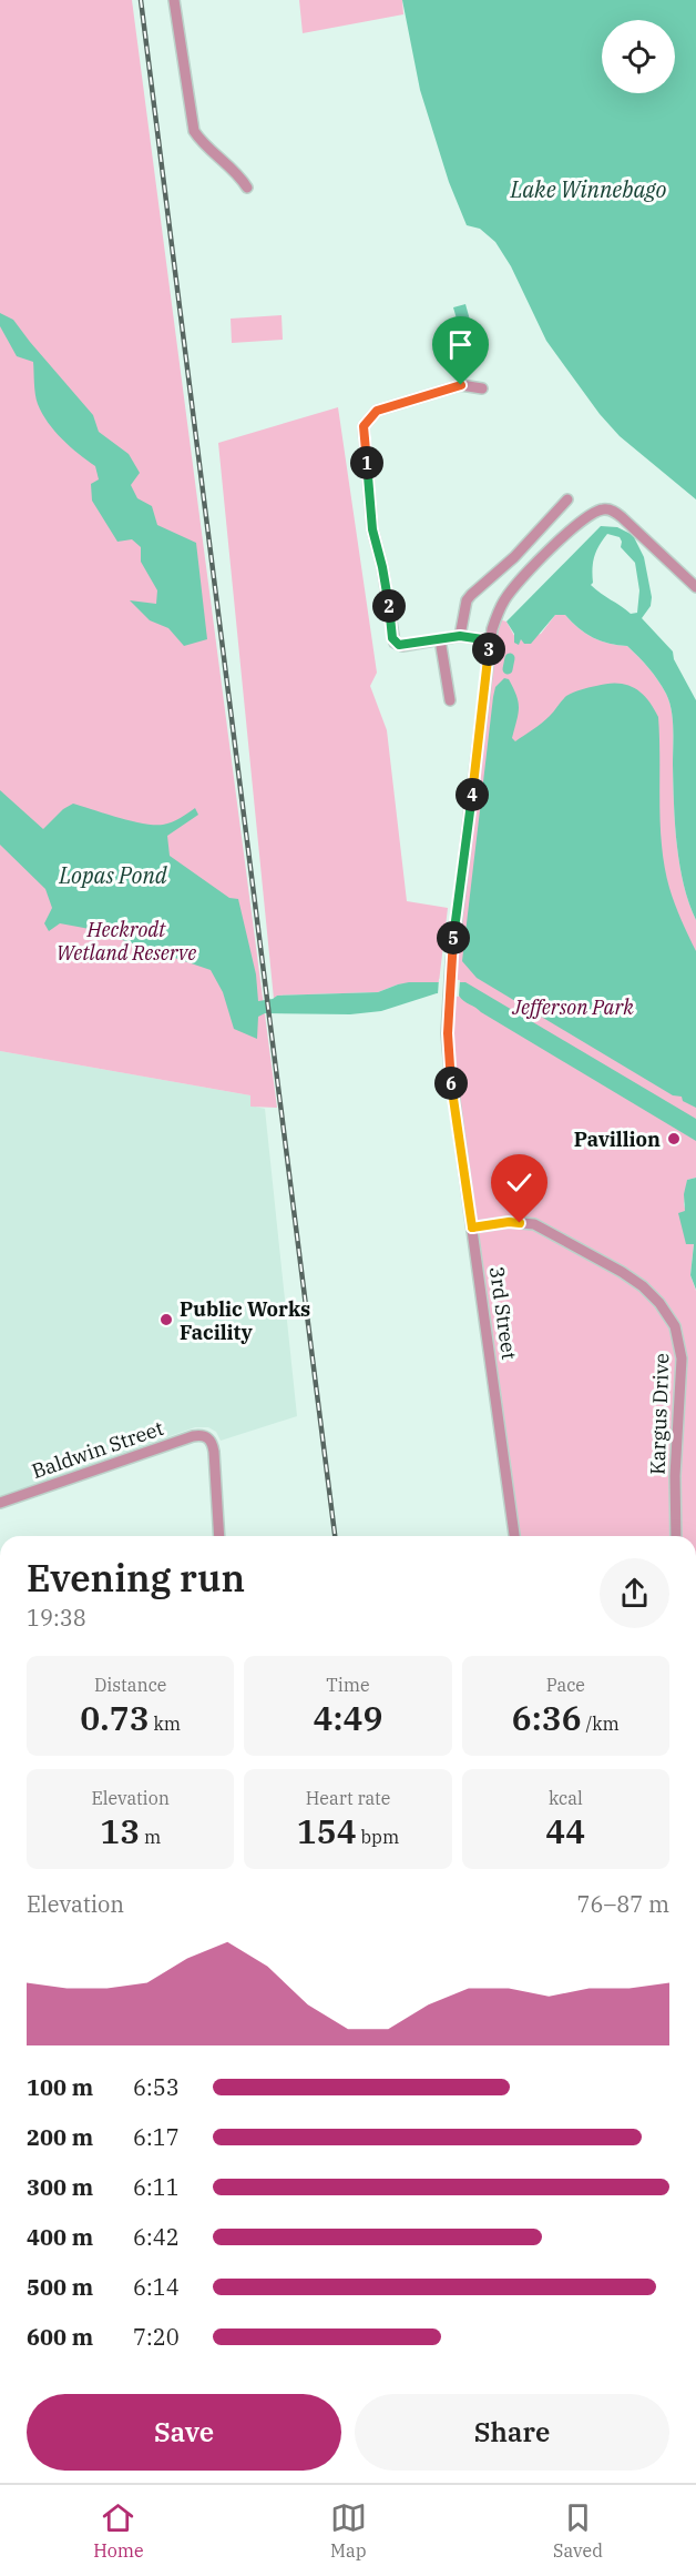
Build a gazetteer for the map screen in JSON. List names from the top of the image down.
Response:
{
  "streets": {
    "street": ["3rd Street", "Kargus Drive", "Baldwin Street"]
  },
  "crossings": [
    ["3rd Street", "Kargus Drive"]
  ],
  "water": ["Lake Winnebago", "Lopas Pond"],
  "parks": ["Heckrodt Wetland Reserve", "Jefferson Park"],
  "places": ["Pavillion", "Public Works Facility"],
  "page": {
    "pins": [
      "1",
      "2",
      "3",
      "4",
      "5",
      "6"
    ],
    "heading": ["Evening run", "19:38"],
    "stats": [
      ["Distance", "0.73 km"],
      ["Time", "4:49"],
      ["Pace", "6:36 /km"],
      ["Elevation", "13 m"],
      ["Heart rate", "154 bpm"],
      ["kcal", "44"]
    ],
    "chart": ["Elevation", "76–87 m"],
    "list": [
      {
        "name": "100 m",
        "note": "6:53"
      },
      {
        "name": "200 m",
        "note": "6:17"
      },
      {
        "name": "300 m",
        "note": "6:11"
      },
      {
        "name": "400 m",
        "note": "6:42"
      },
      {
        "name": "500 m",
        "note": "6:14"
      },
      {
        "name": "600 m",
        "note": "7:20"
      }
    ],
    "buttons": ["Save", "Share"],
    "tabs": ["Home", "Map", "Saved"]
  }
}
